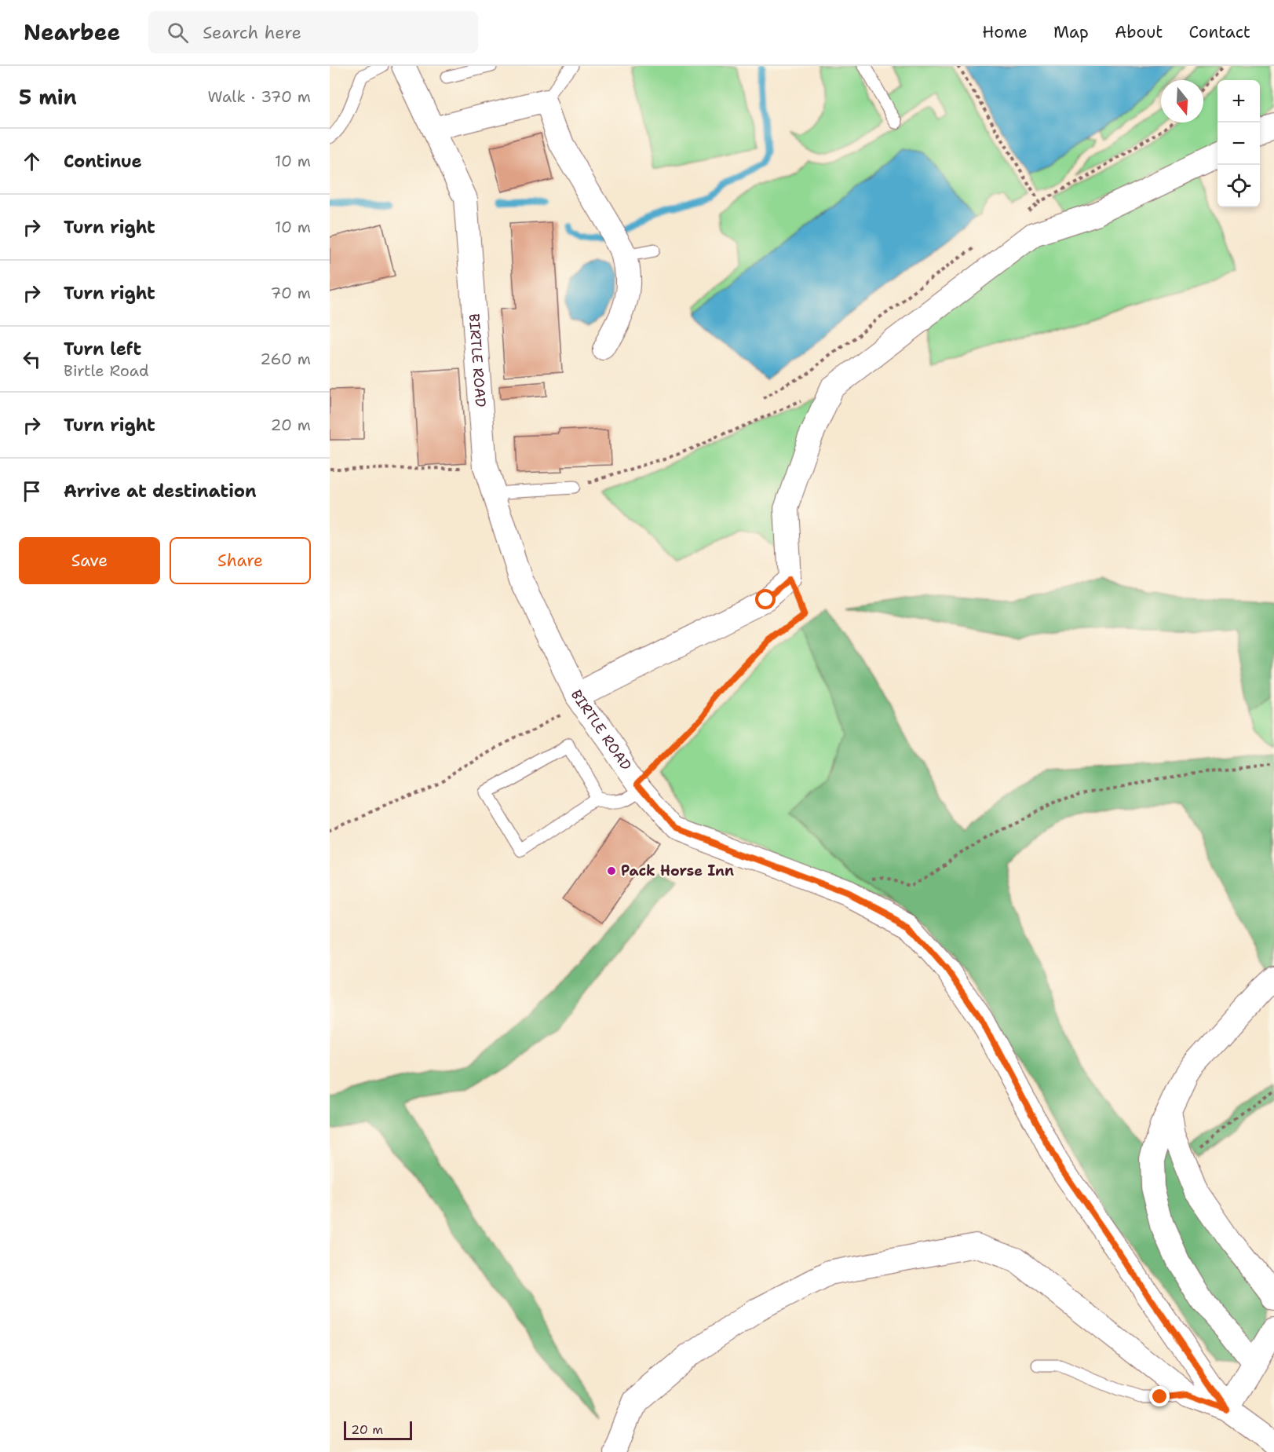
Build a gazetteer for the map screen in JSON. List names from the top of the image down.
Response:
{
  "streets": {
    "street": ["BIRTLE ROAD"]
  },
  "places": ["Pack Horse Inn"],
  "scale_bar": "20 m",
  "north": "bottom",
  "page": {
    "header": "Nearbee",
    "search": "Search here",
    "nav": [
      "Home",
      "Map",
      "About",
      "Contact"
    ],
    "heading": ["5 min", "Walk · 370 m"],
    "map_buttons": ["+", "−"],
    "list": [
      ["Continue", "10 m"],
      ["Turn right", "10 m"],
      ["Turn right", "70 m"],
      ["Turn left", "Birtle Road", "260 m"],
      ["Turn right", "20 m"],
      "Arrive at destination"
    ],
    "buttons": ["Save", "Share"],
    "scale": "20 m"
  }
}
